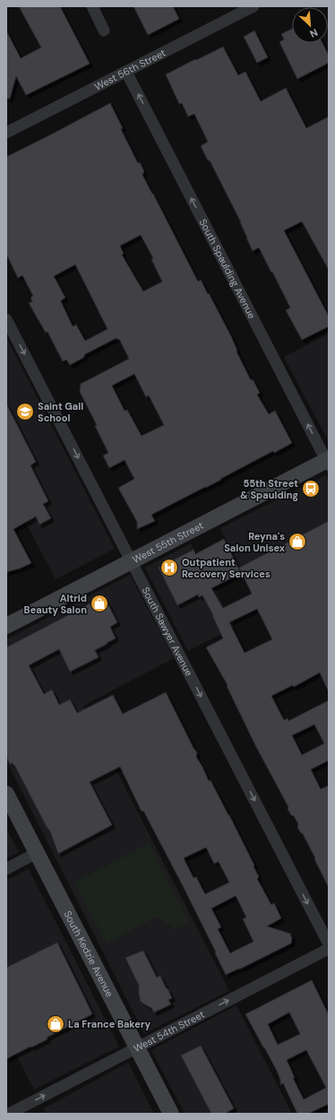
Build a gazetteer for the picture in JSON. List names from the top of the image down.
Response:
{
  "streets": {
    "main road": ["West 55th Street", "South Kedzie Avenue"],
    "street": [
      "West 56th Street",
      "South Spaulding Avenue",
      "South Sawyer Avenue",
      "West 54th Street"
    ]
  },
  "crossings": [
    ["West 56th Street", "South Spaulding Avenue"],
    ["South Spaulding Avenue", "West 55th Street"],
    ["West 55th Street", "South Sawyer Avenue"],
    ["South Kedzie Avenue", "West 54th Street"]
  ],
  "one_way": ["South Spaulding Avenue", "South Sawyer Avenue", "West 54th Street"],
  "places": {
    "school or university": ["Saint Gall School"],
    "bus stop": ["55th Street & Spaulding"],
    "shop": ["Reyna's Salon Unisex", "Altrid Beauty Salon", "La France Bakery"],
    "hospital": ["Outpatient Recovery Services"]
  },
  "north": "bottom right"
}
